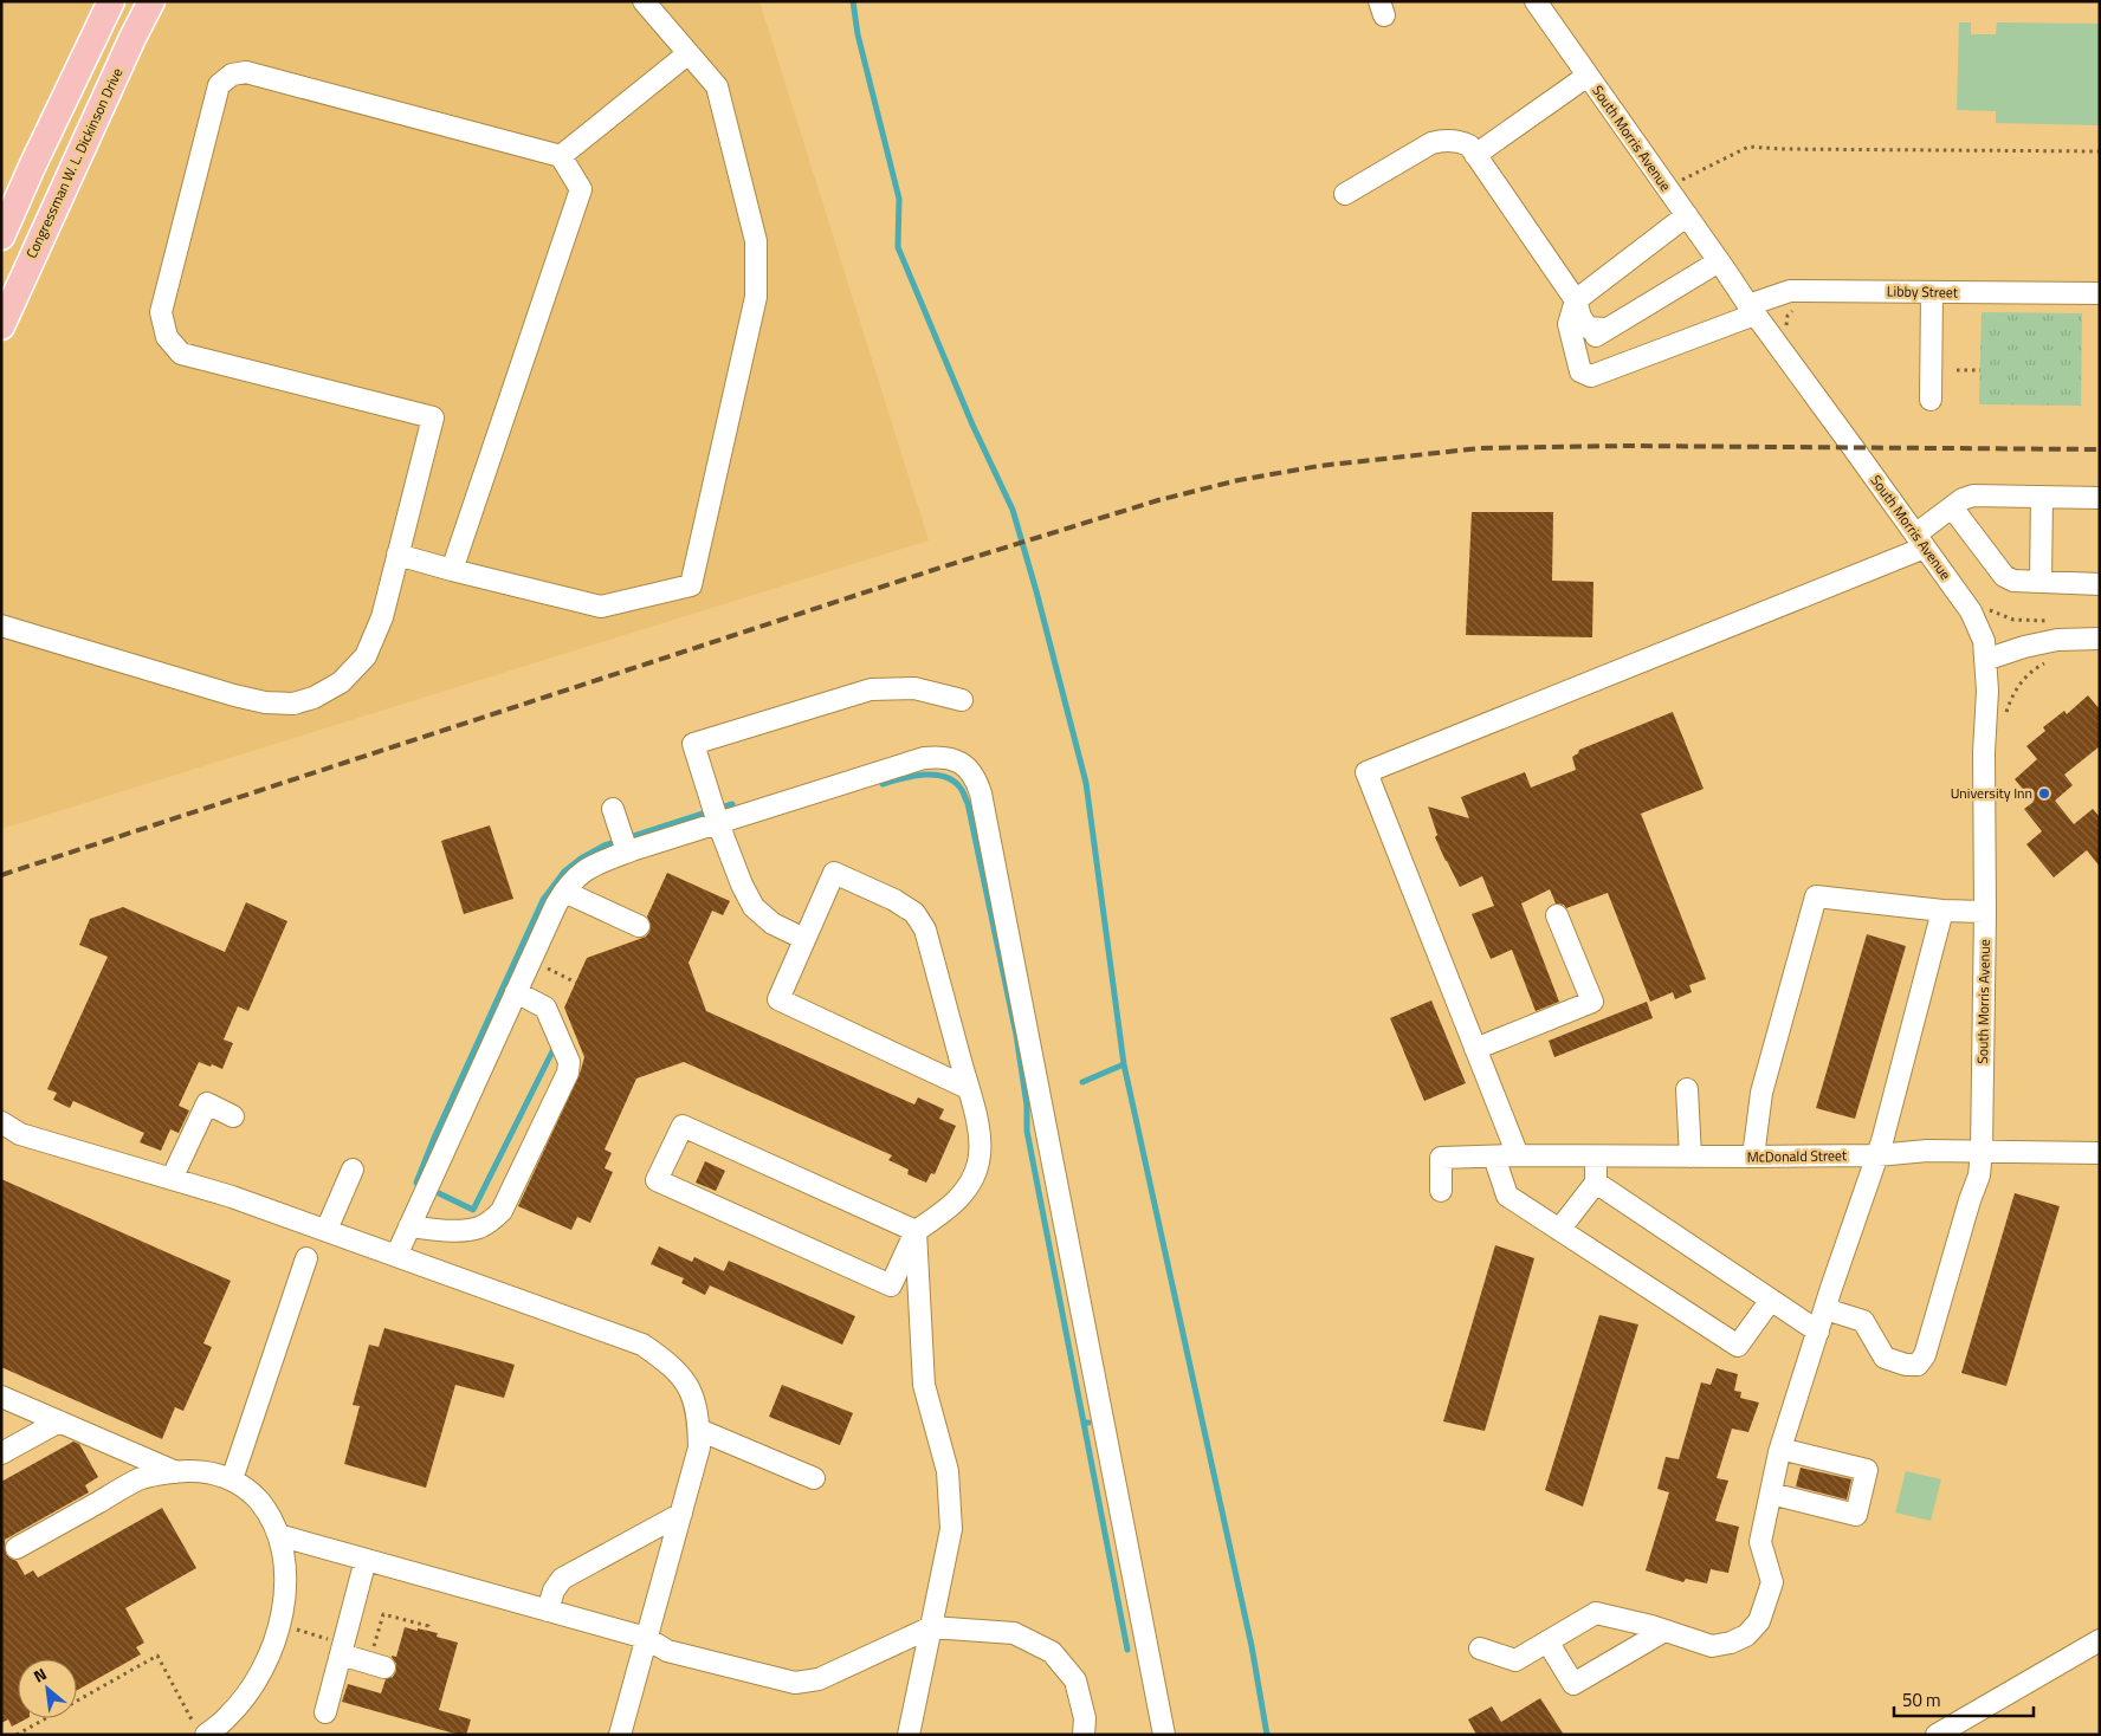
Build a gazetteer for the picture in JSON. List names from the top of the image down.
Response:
{
  "streets": {
    "main road": ["Congressman W. L. Dickinson Drive"],
    "street": ["South Morris Avenue", "Libby Street", "McDonald Street"]
  },
  "crossings": [
    ["South Morris Avenue", "Libby Street"],
    ["South Morris Avenue", "McDonald Street"]
  ],
  "places": ["University Inn"],
  "scale_bar": "50 m",
  "north": "top left"
}
